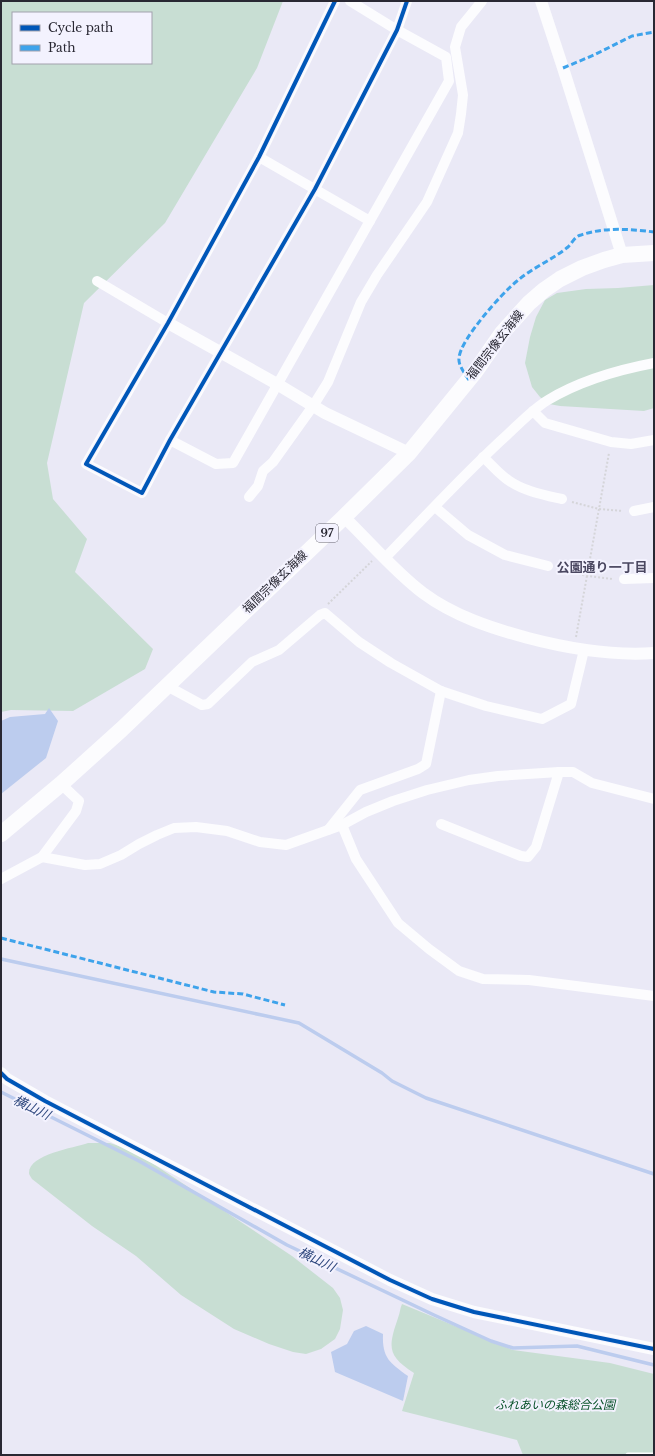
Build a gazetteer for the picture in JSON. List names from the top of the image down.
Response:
{
  "streets": {
    "main road": ["福間宗像玄海線", "97"]
  },
  "districts": ["公園通り一丁目"],
  "water": ["横山川"],
  "parks": ["ふれあいの森総合公園"],
  "legend": ["Cycle path", "Path"]
}
